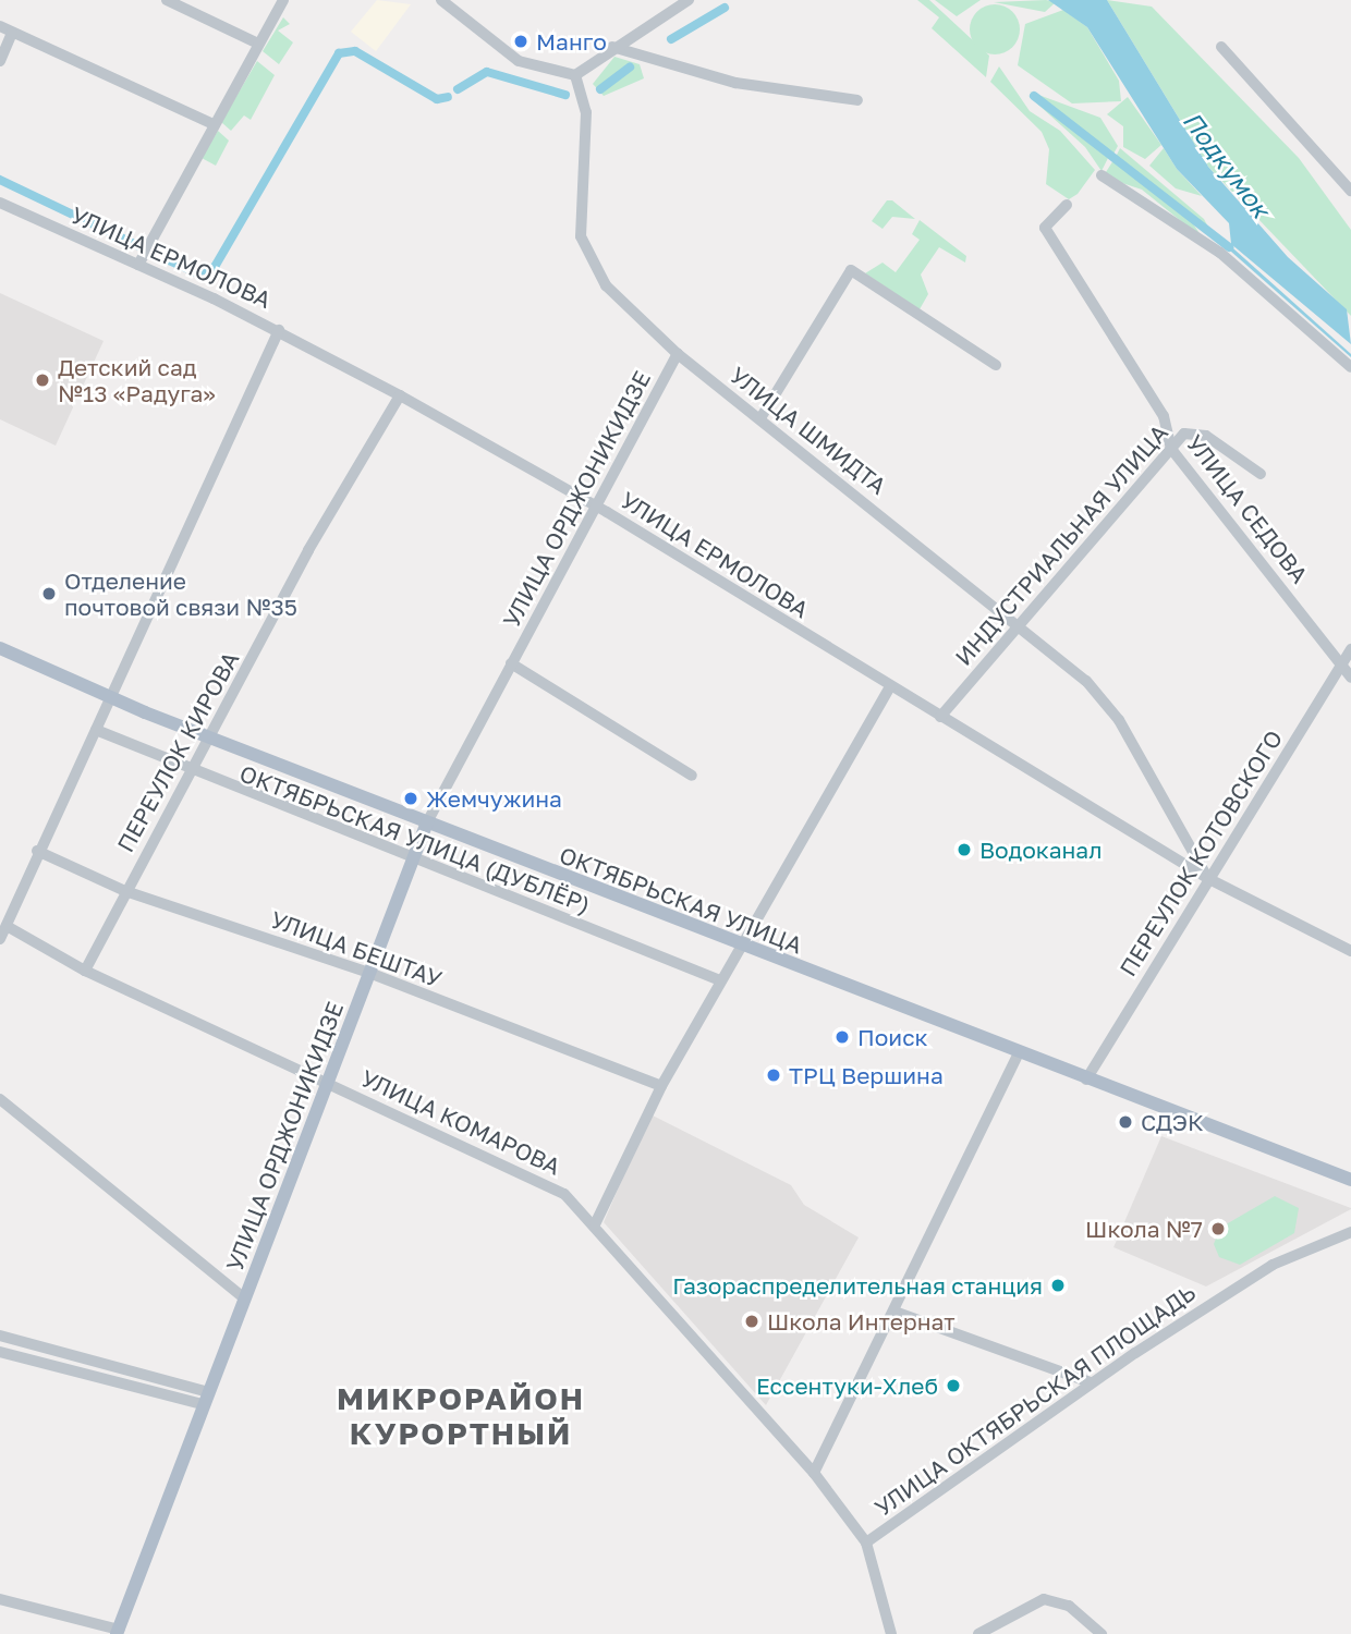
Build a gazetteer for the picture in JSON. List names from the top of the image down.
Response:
{
  "streets": {
    "main road": ["УЛИЦА ОРДЖОНИКИДЗЕ", "ОКТЯБРЬСКАЯ УЛИЦА"],
    "street": [
      "УЛИЦА ЕРМОЛОВА",
      "УЛИЦА ШМИДТА",
      "УЛИЦА СЕДОВА",
      "ИНДУСТРИАЛЬНАЯ УЛИЦА",
      "ПЕРЕУЛОК КИРОВА",
      "ОКТЯБРЬСКАЯ УЛИЦА (ДУБЛЁР)",
      "ПЕРЕУЛОК КОТОВСКОГО",
      "УЛИЦА БЕШТАУ",
      "УЛИЦА КОМАРОВА",
      "УЛИЦА ОКТЯБРЬСКАЯ ПЛОЩАДЬ"
    ]
  },
  "crossings": [
    ["УЛИЦА ЕРМОЛОВА", "УЛИЦА ШМИДТА"],
    ["УЛИЦА ЕРМОЛОВА", "УЛИЦА ОРДЖОНИКИДЗЕ"],
    ["УЛИЦА ЕРМОЛОВА", "ИНДУСТРИАЛЬНАЯ УЛИЦА"],
    ["УЛИЦА ЕРМОЛОВА", "ПЕРЕУЛОК КИРОВА"],
    ["УЛИЦА ЕРМОЛОВА", "ПЕРЕУЛОК КОТОВСКОГО"],
    ["УЛИЦА ШМИДТА", "УЛИЦА ОРДЖОНИКИДЗЕ"],
    ["УЛИЦА ШМИДТА", "ИНДУСТРИАЛЬНАЯ УЛИЦА"],
    ["УЛИЦА ШМИДТА", "ПЕРЕУЛОК КОТОВСКОГО"],
    ["УЛИЦА ОРДЖОНИКИДЗЕ", "ОКТЯБРЬСКАЯ УЛИЦА (ДУБЛЁР)"],
    ["УЛИЦА ОРДЖОНИКИДЗЕ", "ОКТЯБРЬСКАЯ УЛИЦА"],
    ["УЛИЦА ОРДЖОНИКИДЗЕ", "УЛИЦА БЕШТАУ"],
    ["УЛИЦА ОРДЖОНИКИДЗЕ", "УЛИЦА КОМАРОВА"],
    ["УЛИЦА СЕДОВА", "ИНДУСТРИАЛЬНАЯ УЛИЦА"],
    ["УЛИЦА СЕДОВА", "ПЕРЕУЛОК КОТОВСКОГО"],
    ["ПЕРЕУЛОК КИРОВА", "ОКТЯБРЬСКАЯ УЛИЦА (ДУБЛЁР)"],
    ["ПЕРЕУЛОК КИРОВА", "ОКТЯБРЬСКАЯ УЛИЦА"],
    ["ПЕРЕУЛОК КИРОВА", "УЛИЦА БЕШТАУ"],
    ["ПЕРЕУЛОК КИРОВА", "УЛИЦА КОМАРОВА"],
    ["ПЕРЕУЛОК КОТОВСКОГО", "ОКТЯБРЬСКАЯ УЛИЦА"],
    ["УЛИЦА КОМАРОВА", "УЛИЦА ОКТЯБРЬСКАЯ ПЛОЩАДЬ"]
  ],
  "districts": ["МИКРОРАЙОН КУРОРТНЫЙ"],
  "water": ["Подкумок"],
  "places": [
    "Манго",
    "Детский сад №13 «Радуга»",
    "Отделение почтовой связи №35",
    "Жемчужина",
    "Водоканал",
    "Поиск",
    "ТРЦ Вершина",
    "СДЭК",
    "Школа №7",
    "Газораспределительная станция",
    "Школа Интернат",
    "Ессентуки-Хлеб"
  ]
}
